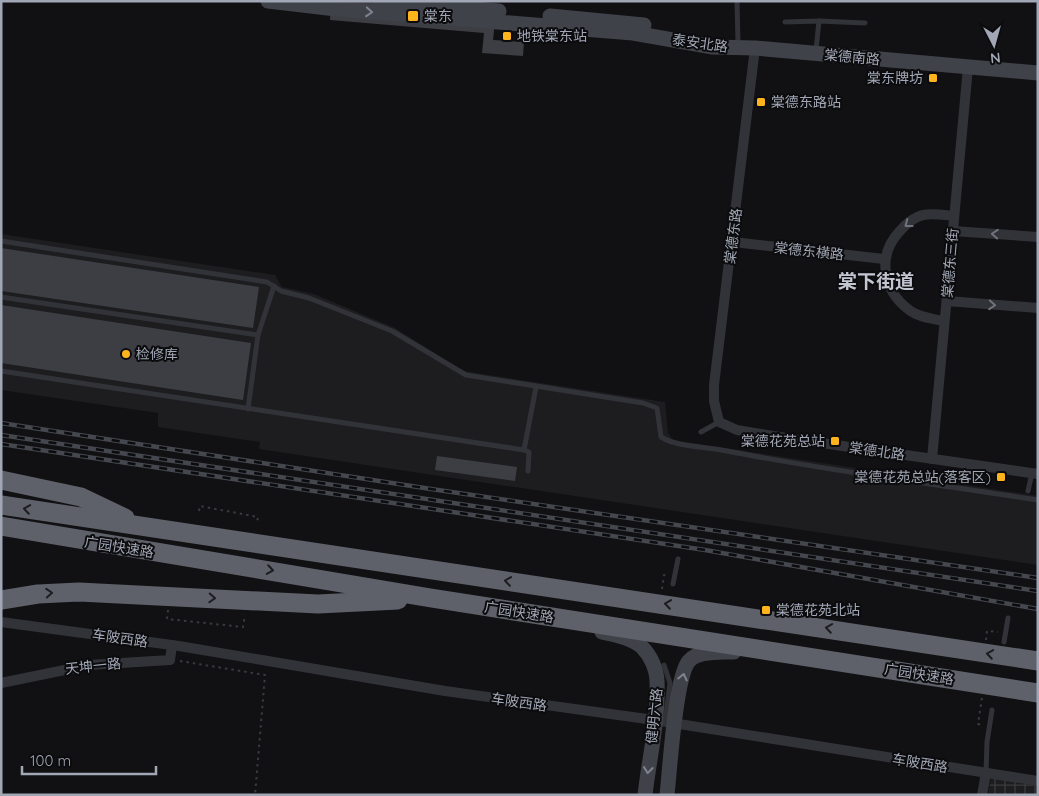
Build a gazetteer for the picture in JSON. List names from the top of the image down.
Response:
{
  "streets": {
    "highway": ["广园快速路"],
    "street": [
      "泰安北路",
      "棠德南路",
      "棠德东路",
      "棠德东横路",
      "棠德东三街",
      "棠德北路",
      "车陂西路",
      "天坤一路",
      "健明六路"
    ]
  },
  "crossings": [
    ["泰安北路", "棠德南路"],
    ["泰安北路", "棠德东路"],
    ["棠德南路", "棠德东路"],
    ["棠德南路", "棠德东三街"],
    ["棠德东路", "棠德东横路"],
    ["棠德东路", "棠德北路"],
    ["棠德东三街", "棠德北路"],
    ["广园快速路", "健明六路"],
    ["车陂西路", "健明六路"]
  ],
  "districts": ["棠下街道"],
  "places": {
    "transit": [
      "棠东",
      "地铁棠东站",
      "棠东牌坊",
      "棠德东路站",
      "棠德花苑总站",
      "棠德花苑总站(落客区)",
      "棠德花苑北站"
    ],
    "other": ["检修库"]
  },
  "scale_bar": "100 m",
  "north": "bottom"
}
